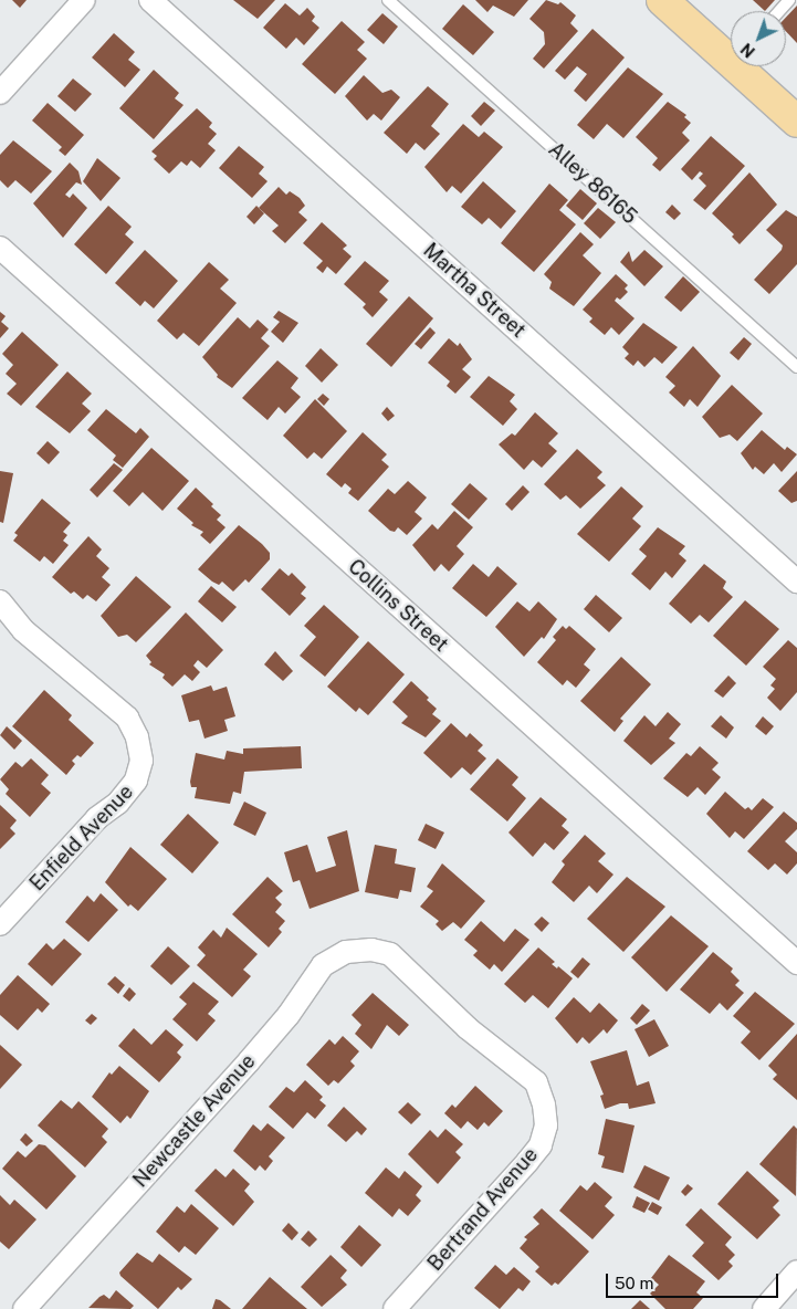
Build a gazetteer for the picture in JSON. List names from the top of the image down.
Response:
{
  "streets": {
    "street": [
      "Martha Street",
      "Collins Street",
      "Enfield Avenue",
      "Newcastle Avenue",
      "Bertrand Avenue"
    ],
    "lane": ["Alley 86165"]
  },
  "crossings": [
    ["Newcastle Avenue", "Bertrand Avenue"]
  ],
  "scale_bar": "50 m",
  "north": "bottom left"
}
